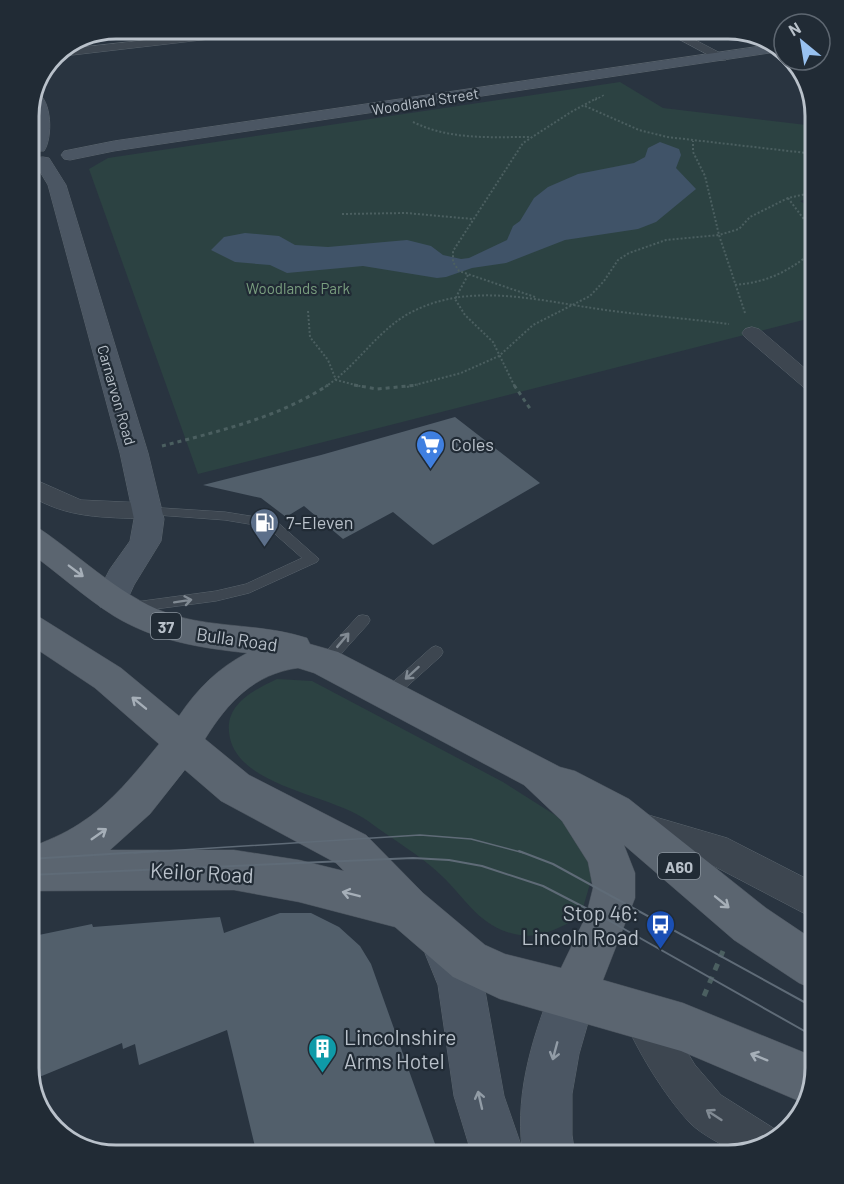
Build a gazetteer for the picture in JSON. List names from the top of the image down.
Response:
{
  "streets": {
    "main road": [
      "Woodland Street",
      "Carnarvon Road",
      "37",
      "Bulla Road",
      "A60",
      "Keilor Road"
    ]
  },
  "crossings": [
    ["Woodland Street", "Carnarvon Road"],
    ["Carnarvon Road", "Bulla Road"],
    ["37", "Bulla Road"],
    ["37", "A60"],
    ["37", "Keilor Road"]
  ],
  "parks": ["Woodlands Park"],
  "places": {
    "supermarket": ["Coles"],
    "fuel station": ["7-Eleven"],
    "bus stop": ["Stop 46: Lincoln Road"],
    "building": ["Lincolnshire Arms Hotel"]
  },
  "north": "top left"
}
